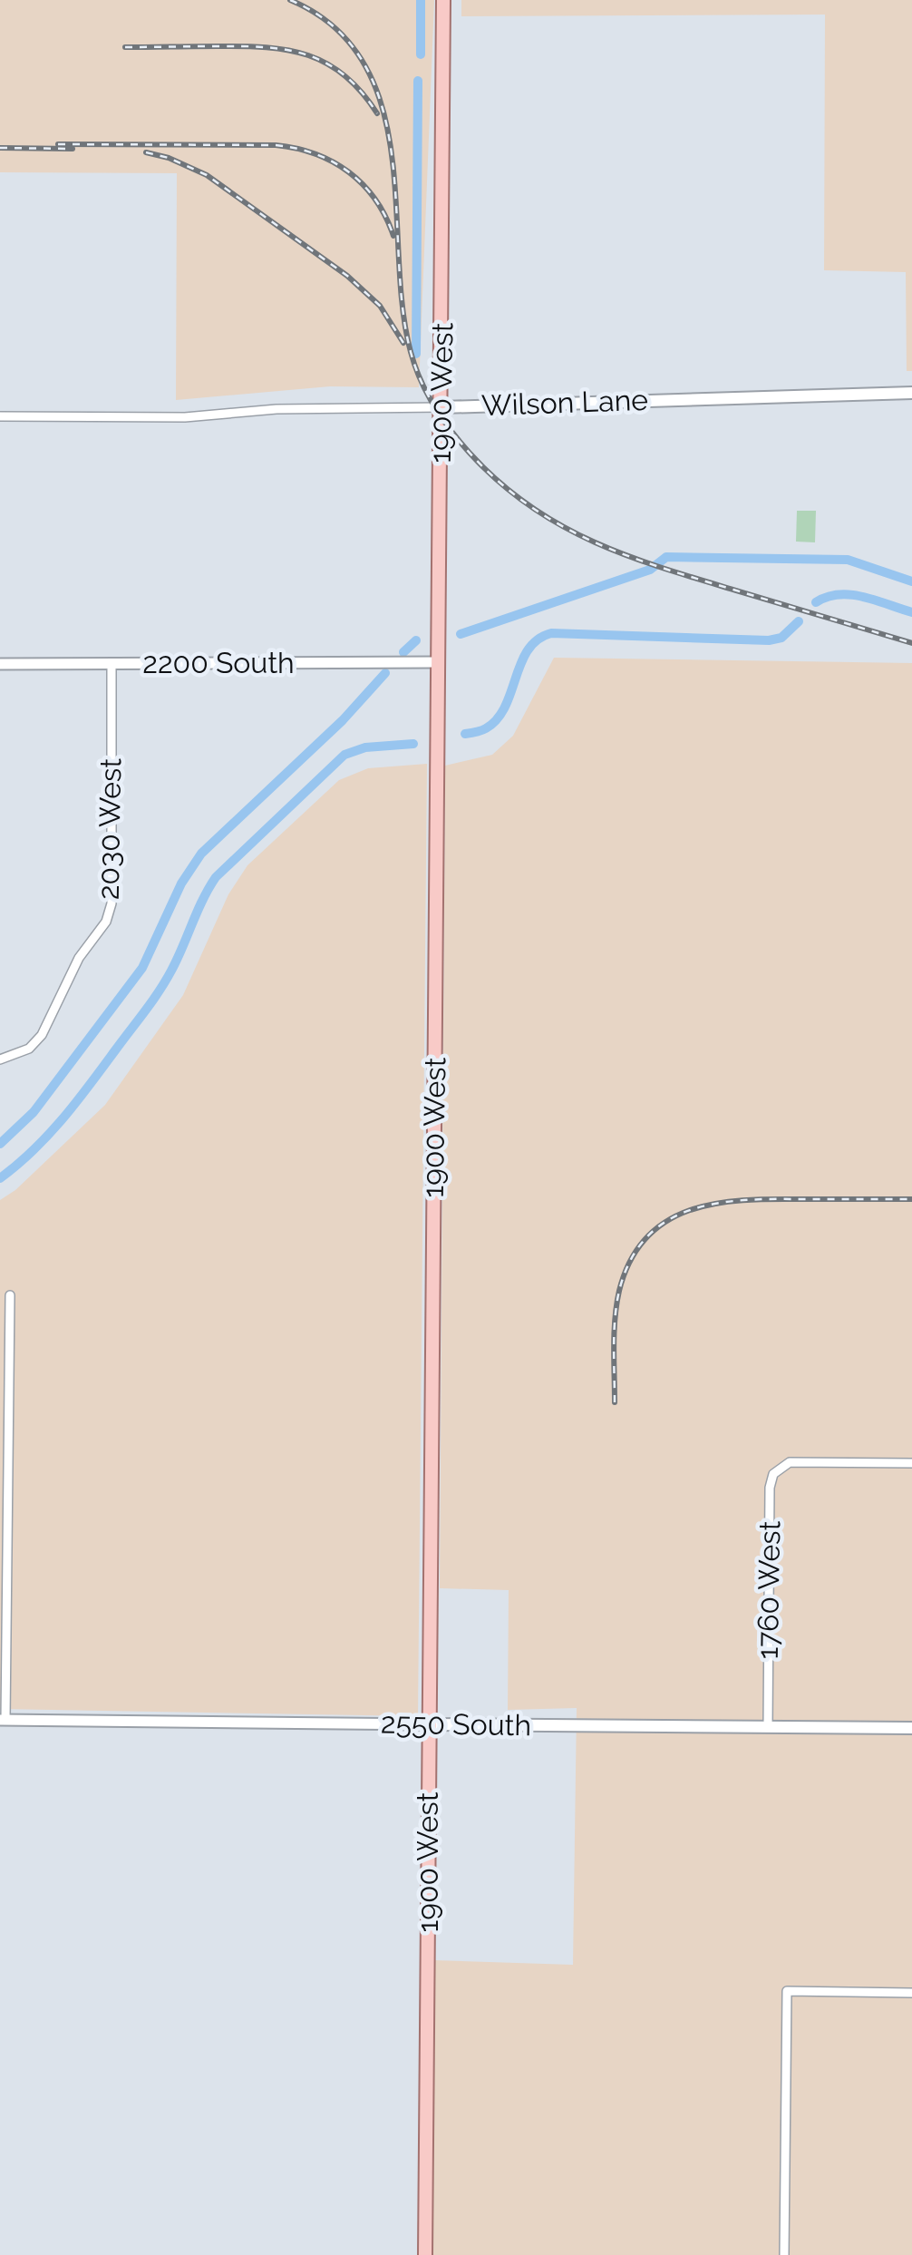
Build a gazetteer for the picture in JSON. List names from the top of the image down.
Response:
{
  "streets": {
    "main road": ["1900 West", "Wilson Lane", "2550 South"],
    "street": ["2200 South", "2030 West", "1760 West"]
  },
  "crossings": [
    ["1900 West", "Wilson Lane"],
    ["1900 West", "2200 South"],
    ["1900 West", "2550 South"],
    ["2200 South", "2030 West"],
    ["1760 West", "2550 South"]
  ]
}
